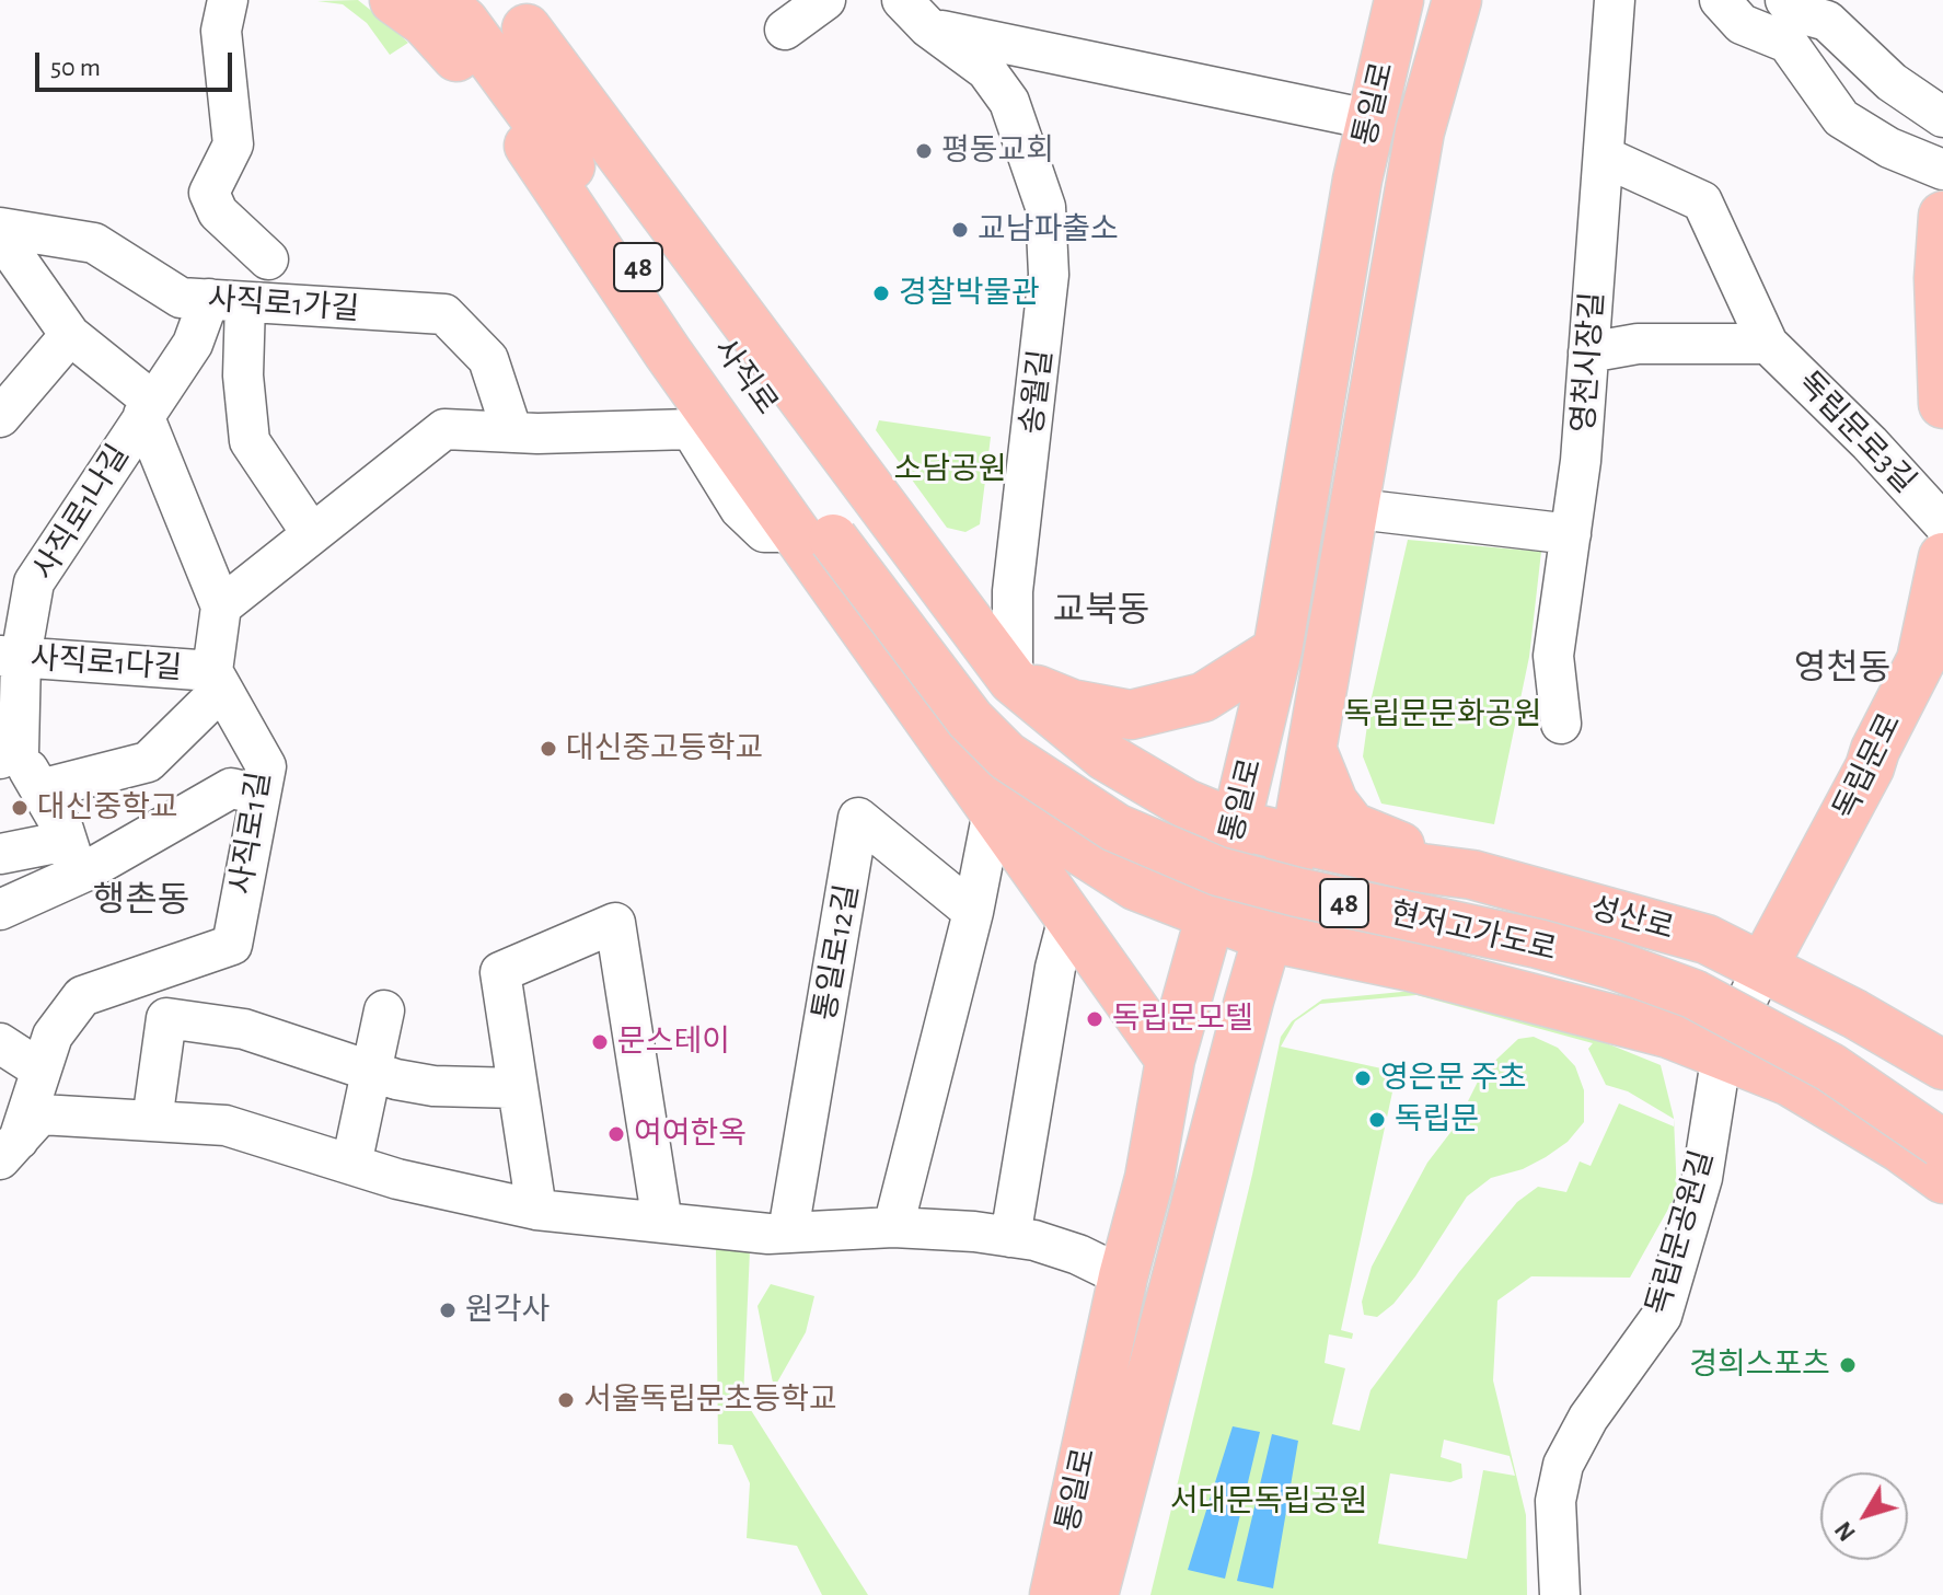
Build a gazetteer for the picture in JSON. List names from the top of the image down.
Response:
{
  "streets": {
    "main road": [
      "통일로",
      "48",
      "사직로",
      "독립문로",
      "성산로",
      "현저고가도로"
    ],
    "street": [
      "사직로1가길",
      "영천시장길",
      "송월길",
      "독립문로3길",
      "사직로1나길",
      "사직로1다길",
      "사직로1길",
      "통일로12길",
      "독립문공원길"
    ]
  },
  "crossings": [
    ["통일로", "성산로"],
    ["사직로1가길", "사직로1나길"],
    ["영천시장길", "독립문로3길"],
    ["사직로", "성산로"],
    ["사직로", "현저고가도로"],
    ["송월길", "성산로"],
    ["사직로1나길", "사직로1다길"],
    ["사직로1다길", "사직로1길"],
    ["독립문로", "성산로"],
    ["독립문로", "독립문공원길"],
    ["성산로", "독립문공원길"]
  ],
  "districts": ["교북동", "영천동", "행촌동"],
  "parks": ["소담공원", "독립문문화공원", "서대문독립공원"],
  "places": [
    "평동교회",
    "교남파출소",
    "경찰박물관",
    "대신중고등학교",
    "대신중학교",
    "독립문모텔",
    "문스테이",
    "영은문 주초",
    "독립문",
    "여여한옥",
    "원각사",
    "경희스포츠",
    "서울독립문초등학교"
  ],
  "scale_bar": "50 m",
  "north": "bottom left"
}
